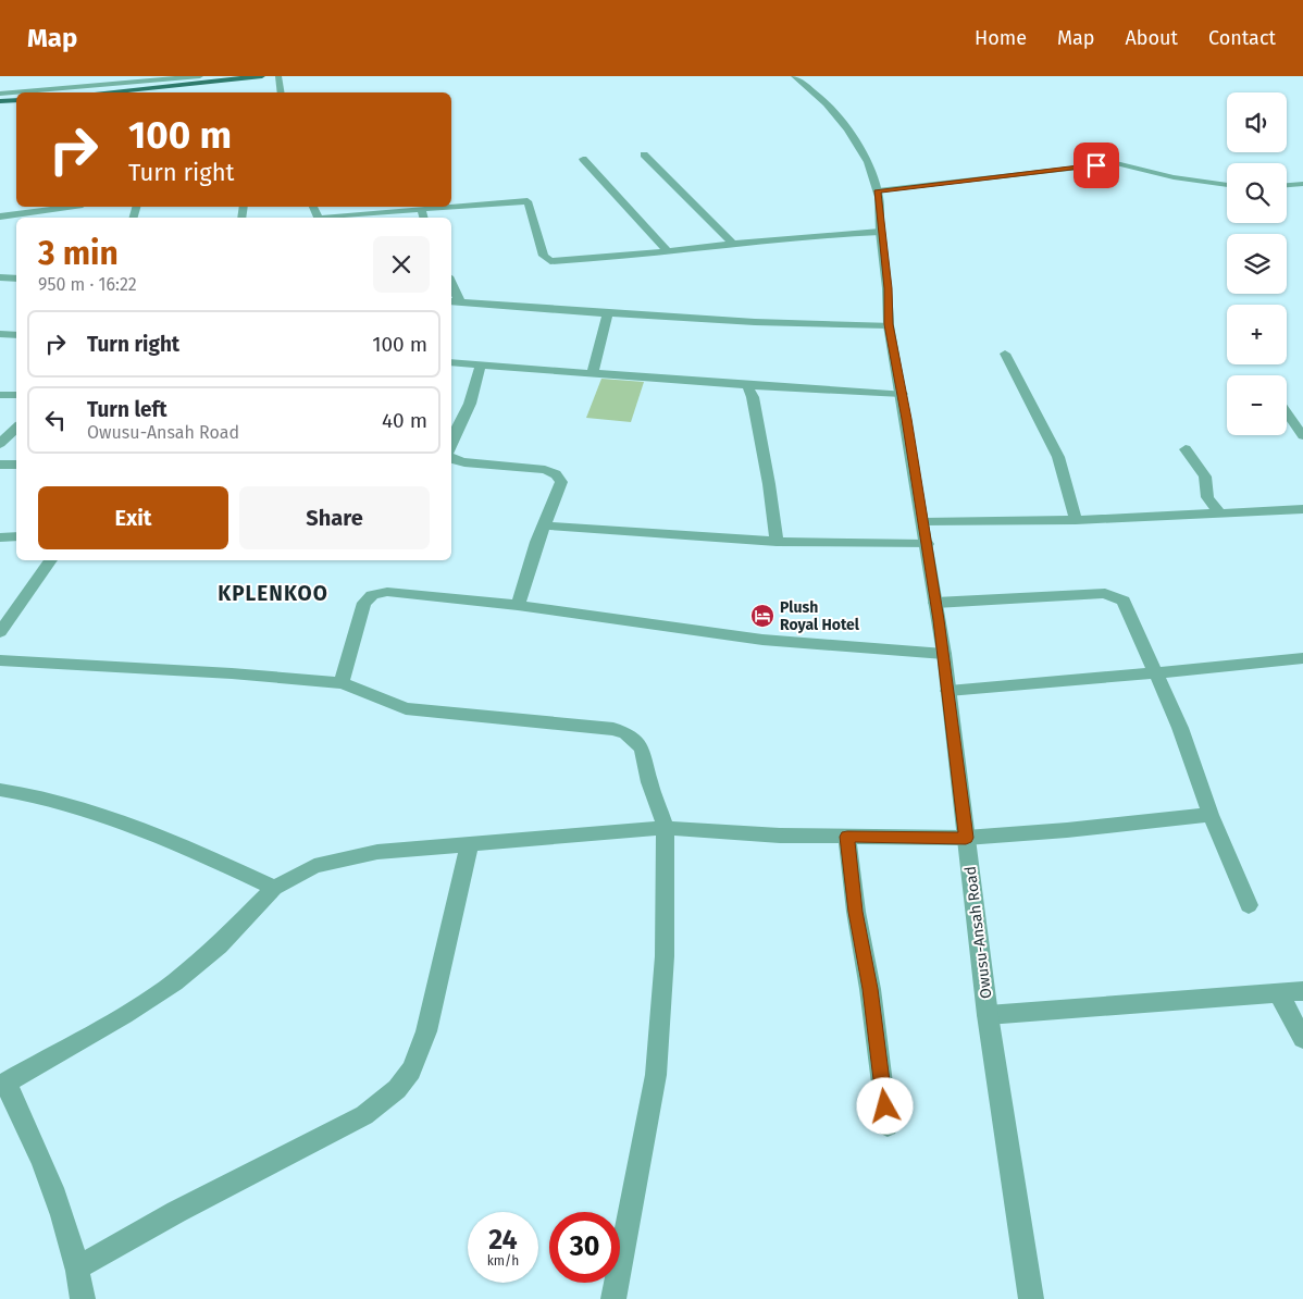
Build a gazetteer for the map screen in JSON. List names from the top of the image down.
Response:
{
  "streets": {
    "street": ["Owusu-Ansah Road"]
  },
  "districts": ["KPLENKOO"],
  "places": {
    "hotel": ["Plush Royal Hotel"]
  },
  "page": {
    "header": "Map",
    "nav": [
      "Home",
      "Map",
      "About",
      "Contact"
    ],
    "map_buttons": ["+", "−"],
    "turn": ["100 m", "Turn right"],
    "heading": ["3 min", "950 m · 16:22"],
    "list": [
      {
        "name": "Turn right",
        "value": "100 m"
      },
      {
        "name": "Turn left",
        "note": "Owusu-Ansah Road",
        "value": "40 m"
      }
    ],
    "buttons": ["Exit", "Share"],
    "speed": "24 km/h",
    "limit": "30"
  }
}
